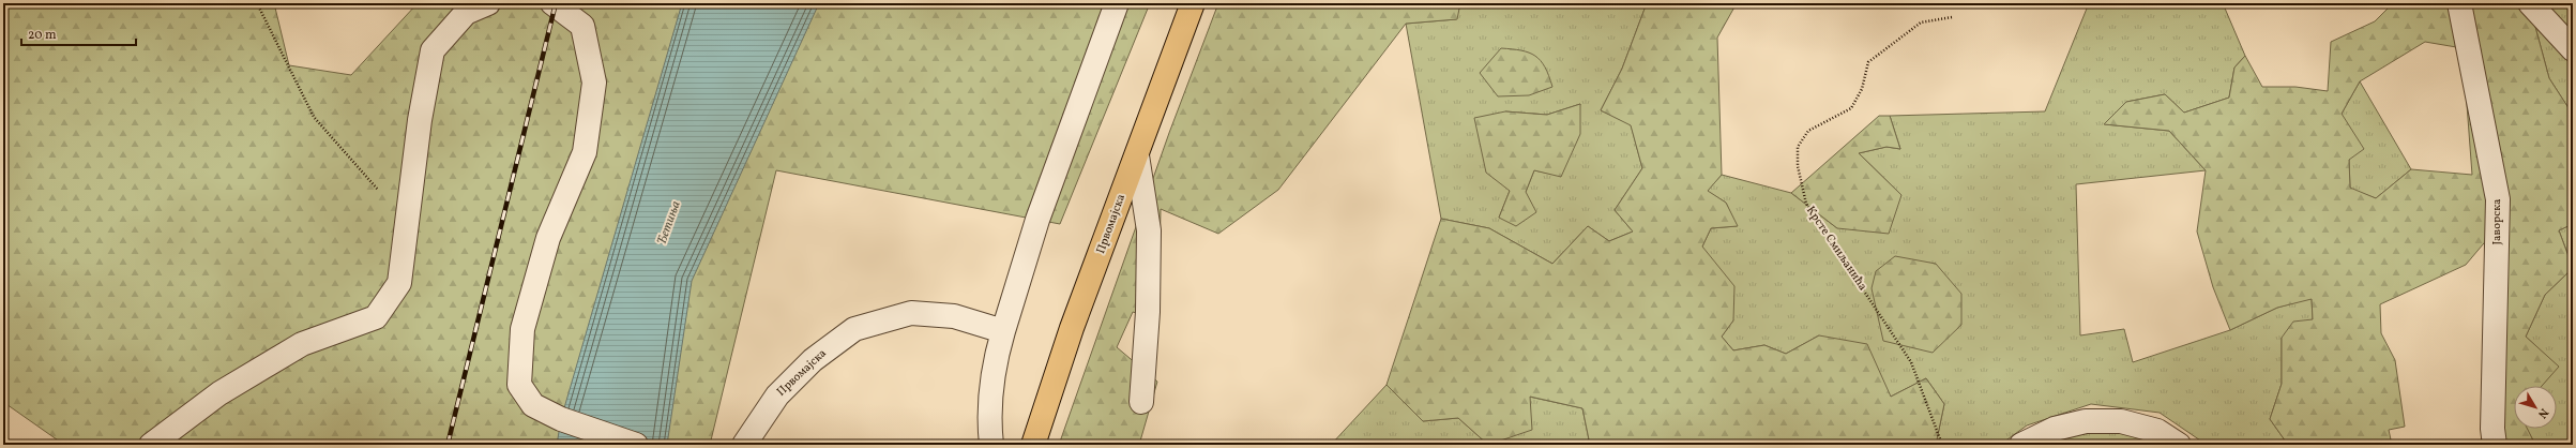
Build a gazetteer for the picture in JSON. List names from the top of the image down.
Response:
{
  "streets": {
    "main road": ["Првомајска"],
    "street": ["Јаворска"],
    "path": ["Крсте Смиљанића"]
  },
  "water": ["Ђетиња"],
  "scale_bar": "20 m",
  "north": "bottom right"
}
